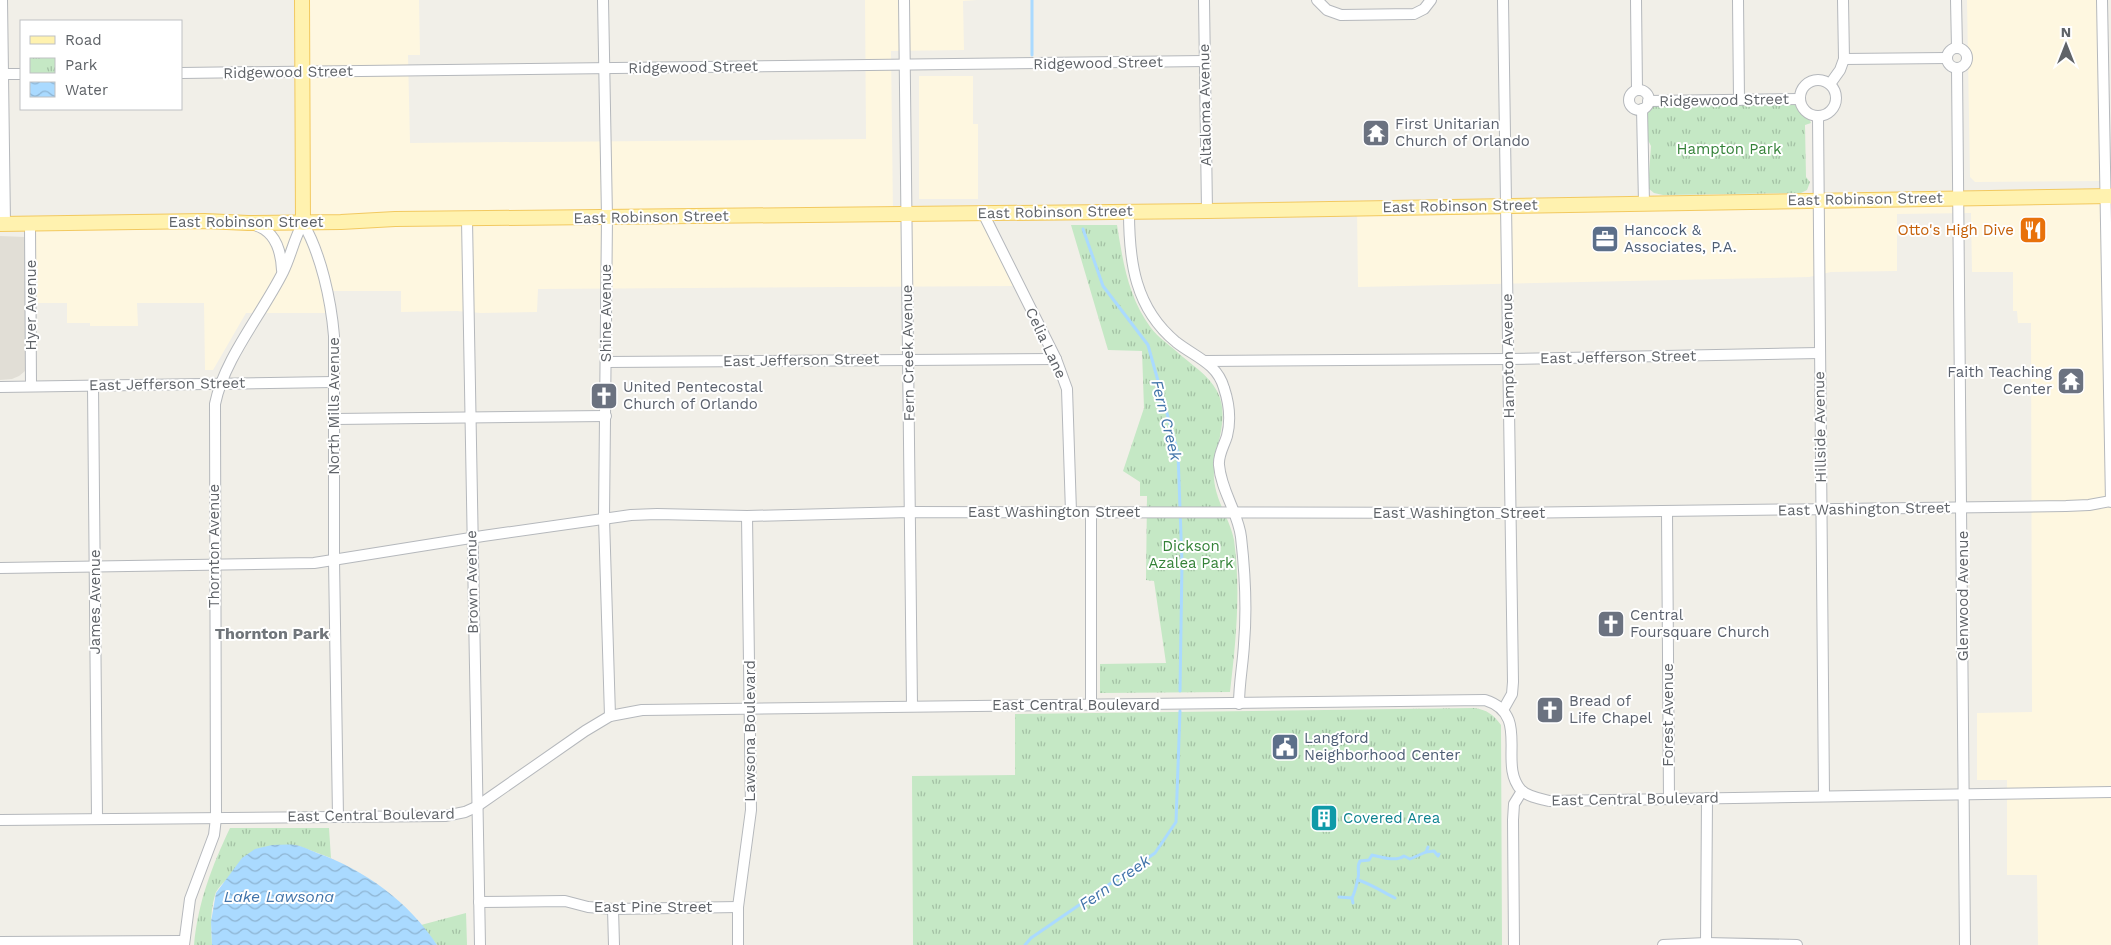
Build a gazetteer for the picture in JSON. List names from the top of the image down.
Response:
{
  "streets": {
    "main road": ["East Robinson Street", "North Mills Avenue"],
    "street": [
      "Ridgewood Street",
      "Altaloma Avenue",
      "Hyer Avenue",
      "Shine Avenue",
      "Celia Lane",
      "Fern Creek Avenue",
      "Hampton Avenue",
      "East Jefferson Street",
      "Hillside Avenue",
      "East Washington Street",
      "Thornton Avenue",
      "Brown Avenue",
      "Glenwood Avenue",
      "James Avenue",
      "East Central Boulevard",
      "Forest Avenue",
      "Lawsona Boulevard",
      "East Pine Street"
    ]
  },
  "crossings": [
    ["Ridgewood Street", "Altaloma Avenue"],
    ["Ridgewood Street", "Shine Avenue"],
    ["Ridgewood Street", "Fern Creek Avenue"],
    ["Ridgewood Street", "North Mills Avenue"],
    ["Ridgewood Street", "Hillside Avenue"],
    ["Altaloma Avenue", "East Robinson Street"],
    ["East Robinson Street", "Hyer Avenue"],
    ["East Robinson Street", "Shine Avenue"],
    ["East Robinson Street", "Celia Lane"],
    ["East Robinson Street", "Fern Creek Avenue"],
    ["East Robinson Street", "Hampton Avenue"],
    ["East Robinson Street", "North Mills Avenue"],
    ["East Robinson Street", "Hillside Avenue"],
    ["East Robinson Street", "Thornton Avenue"],
    ["East Robinson Street", "Brown Avenue"],
    ["East Robinson Street", "Glenwood Avenue"],
    ["Hyer Avenue", "East Jefferson Street"],
    ["Shine Avenue", "East Jefferson Street"],
    ["Shine Avenue", "East Washington Street"],
    ["Shine Avenue", "East Central Boulevard"],
    ["Celia Lane", "East Jefferson Street"],
    ["Celia Lane", "East Washington Street"],
    ["Fern Creek Avenue", "East Jefferson Street"],
    ["Fern Creek Avenue", "East Washington Street"],
    ["Fern Creek Avenue", "East Central Boulevard"],
    ["Hampton Avenue", "East Jefferson Street"],
    ["Hampton Avenue", "East Washington Street"],
    ["Hampton Avenue", "East Central Boulevard"],
    ["East Jefferson Street", "North Mills Avenue"],
    ["East Jefferson Street", "Hillside Avenue"],
    ["East Jefferson Street", "Thornton Avenue"],
    ["East Jefferson Street", "James Avenue"],
    ["North Mills Avenue", "East Washington Street"],
    ["North Mills Avenue", "Thornton Avenue"],
    ["North Mills Avenue", "East Central Boulevard"],
    ["Hillside Avenue", "East Washington Street"],
    ["Hillside Avenue", "East Central Boulevard"],
    ["East Washington Street", "Thornton Avenue"],
    ["East Washington Street", "Brown Avenue"],
    ["East Washington Street", "Glenwood Avenue"],
    ["East Washington Street", "James Avenue"],
    ["East Washington Street", "Forest Avenue"],
    ["East Washington Street", "Lawsona Boulevard"],
    ["Thornton Avenue", "East Central Boulevard"],
    ["Brown Avenue", "East Central Boulevard"],
    ["Brown Avenue", "East Pine Street"],
    ["Glenwood Avenue", "East Central Boulevard"],
    ["James Avenue", "East Central Boulevard"],
    ["East Central Boulevard", "Forest Avenue"],
    ["East Central Boulevard", "Lawsona Boulevard"],
    ["Lawsona Boulevard", "East Pine Street"]
  ],
  "districts": ["Thornton Park"],
  "water": ["Fern Creek", "Lake Lawsona"],
  "parks": ["Hampton Park", "Dickson Azalea Park"],
  "places": {
    "temple": ["First Unitarian Church of Orlando", "Faith Teaching Center"],
    "restaurant": ["Otto's High Dive"],
    "office": ["Hancock & Associates, P.A."],
    "church": ["United Pentecostal Church of Orlando", "Central Foursquare Church", "Bread of Life Chapel"],
    "public building": ["Langford Neighborhood Center"],
    "building": ["Covered Area"]
  },
  "legend": ["Road", "Park", "Water"],
  "north": "top"
}
